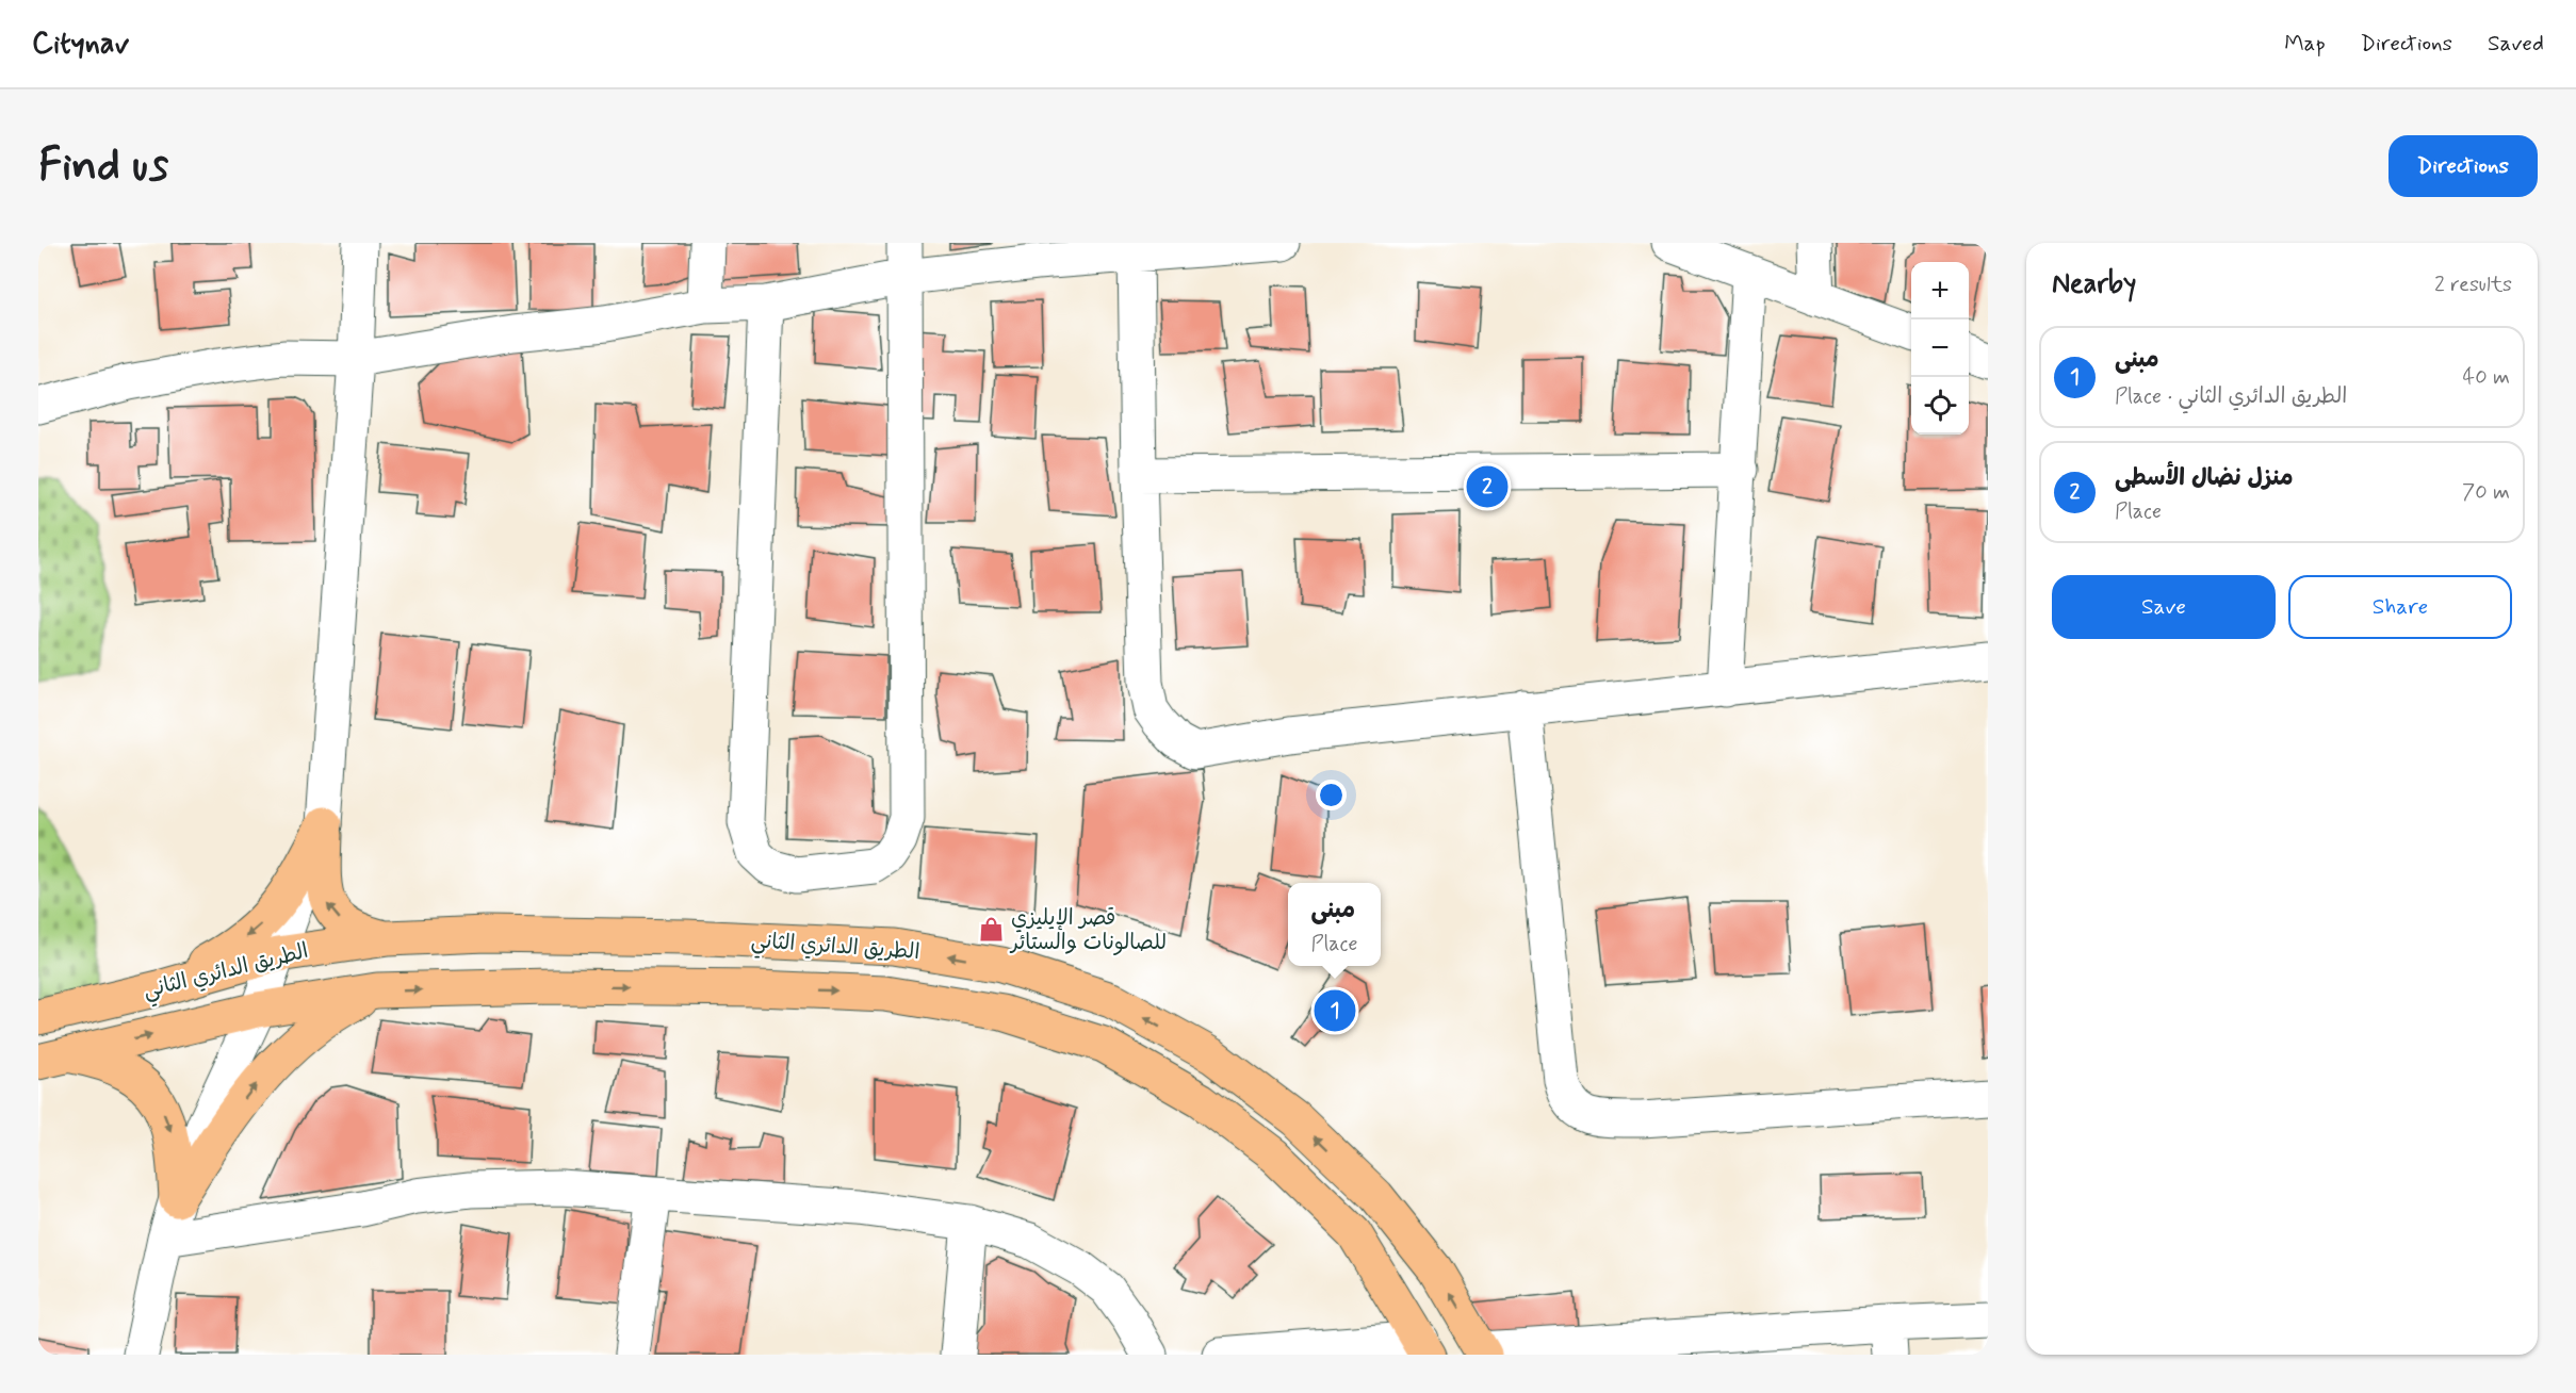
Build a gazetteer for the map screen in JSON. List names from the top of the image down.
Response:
{
  "streets": {
    "main road": ["الطريق الدائري الثاني"]
  },
  "places": {
    "shop": ["قصر الإيليزي للصالونات والستائر"]
  },
  "page": {
    "header": "Citynav",
    "nav": ["Map", "Directions", "Saved"],
    "buttons": [
      "Directions",
      ["Save", "Share"]
    ],
    "title": "Find us",
    "heading": ["Nearby", "2 results"],
    "map_buttons": ["+", "−"],
    "list": [
      {
        "mark": "1",
        "name": "مبنى",
        "note": "Place · الطريق الدائري الثاني",
        "value": "40 m"
      },
      {
        "mark": "2",
        "name": "منزل نضال الأسطى",
        "note": "Place",
        "value": "70 m"
      }
    ],
    "pins": ["2", "1"],
    "popup": ["مبنى", "Place"]
  }
}
